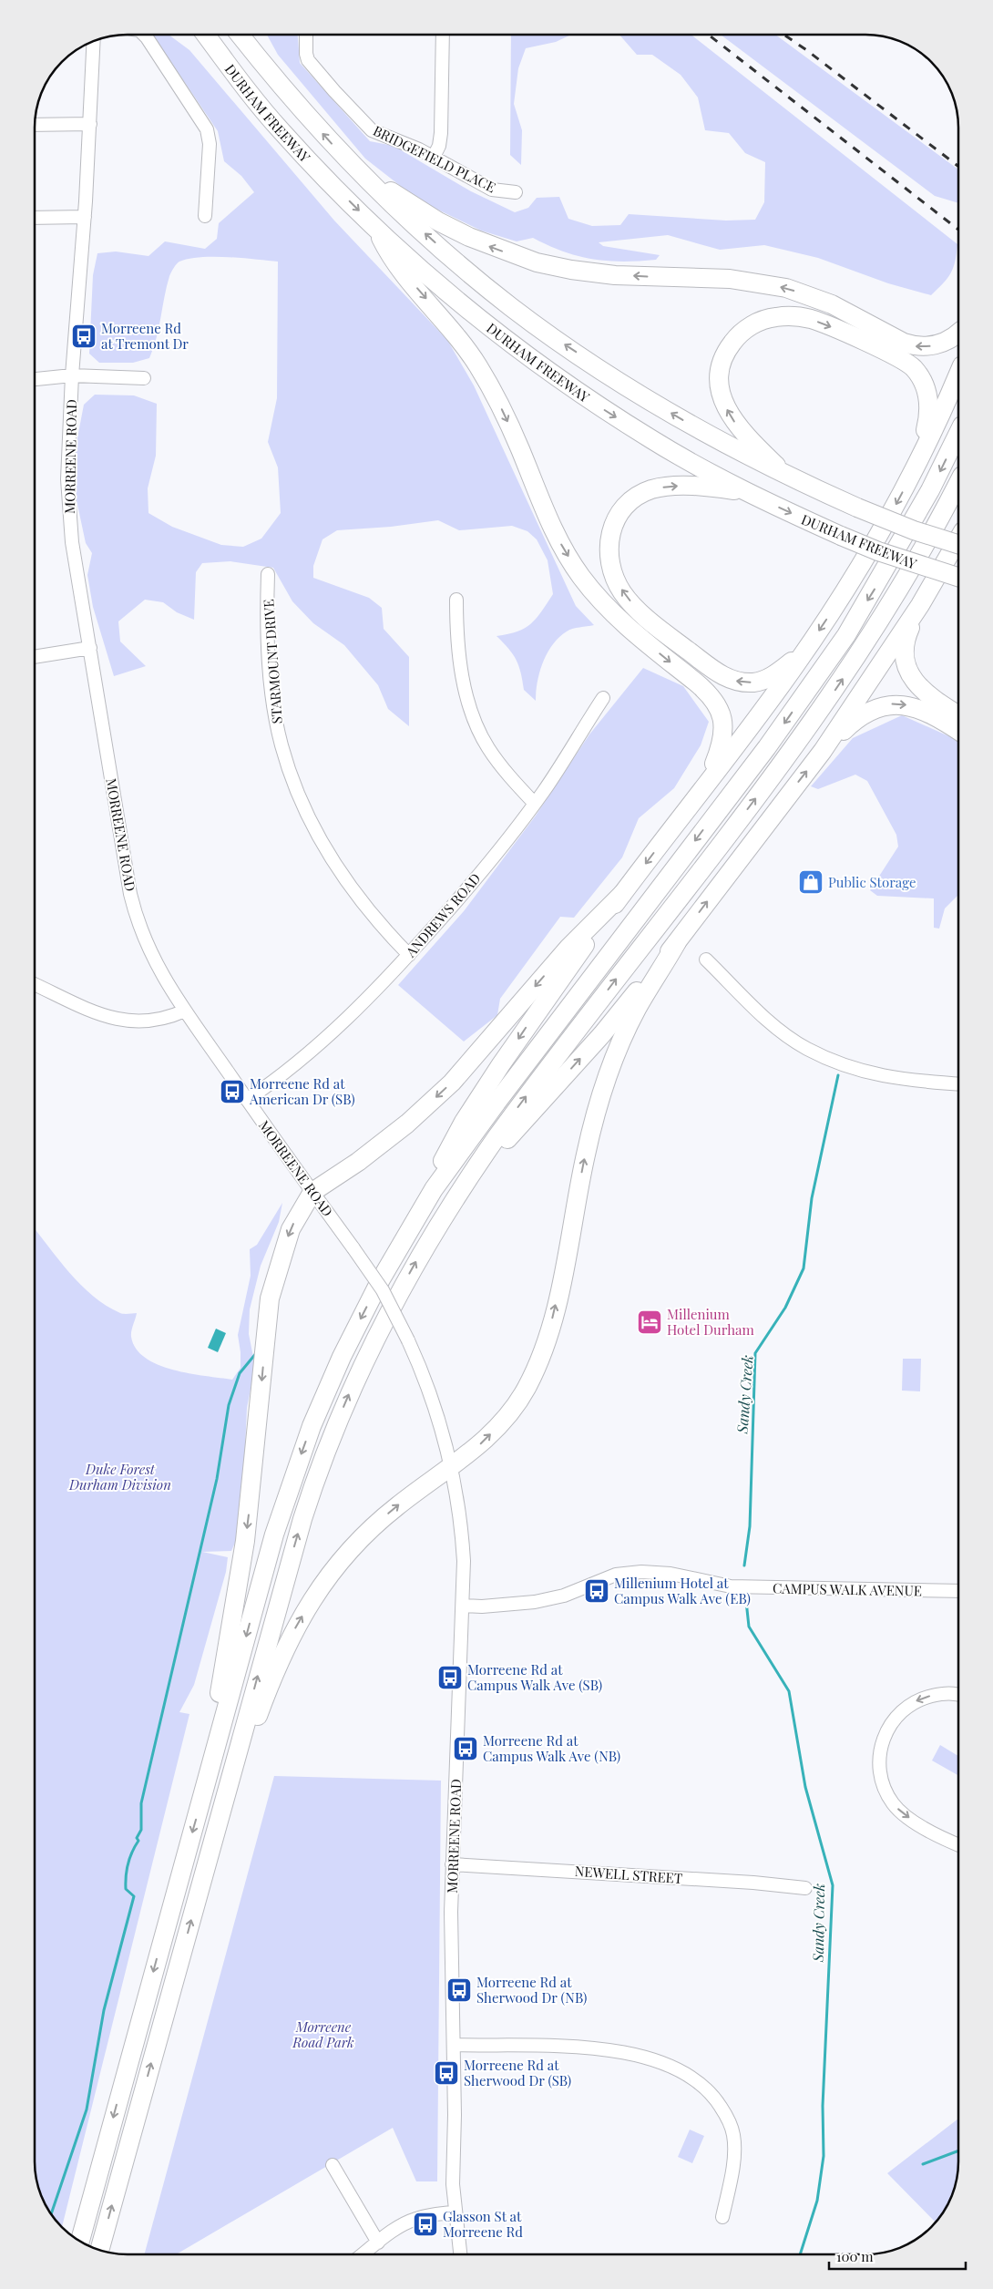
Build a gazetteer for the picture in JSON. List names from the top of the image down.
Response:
{
  "streets": {
    "highway": ["DURHAM FREEWAY"],
    "street": [
      "BRIDGEFIELD PLACE",
      "MORREENE ROAD",
      "STARMOUNT DRIVE",
      "ANDREWS ROAD",
      "CAMPUS WALK AVENUE",
      "NEWELL STREET"
    ]
  },
  "crossings": [
    ["MORREENE ROAD", "ANDREWS ROAD"],
    ["MORREENE ROAD", "CAMPUS WALK AVENUE"],
    ["MORREENE ROAD", "NEWELL STREET"],
    ["STARMOUNT DRIVE", "ANDREWS ROAD"]
  ],
  "water": ["Sandy Creek"],
  "parks": ["Duke Forest Durham Division", "Morreene Road Park"],
  "places": {
    "bus stop": [
      "Morreene Rd at Tremont Dr",
      "Morreene Rd at American Dr (SB)",
      "Millenium Hotel at Campus Walk Ave (EB)",
      "Morreene Rd at Campus Walk Ave (SB)",
      "Morreene Rd at Campus Walk Ave (NB)",
      "Morreene Rd at Sherwood Dr (NB)",
      "Morreene Rd at Sherwood Dr (SB)",
      "Glasson St at Morreene Rd"
    ],
    "shop": ["Public Storage"],
    "hotel": ["Millenium Hotel Durham"]
  },
  "scale_bar": "100 m"
}
